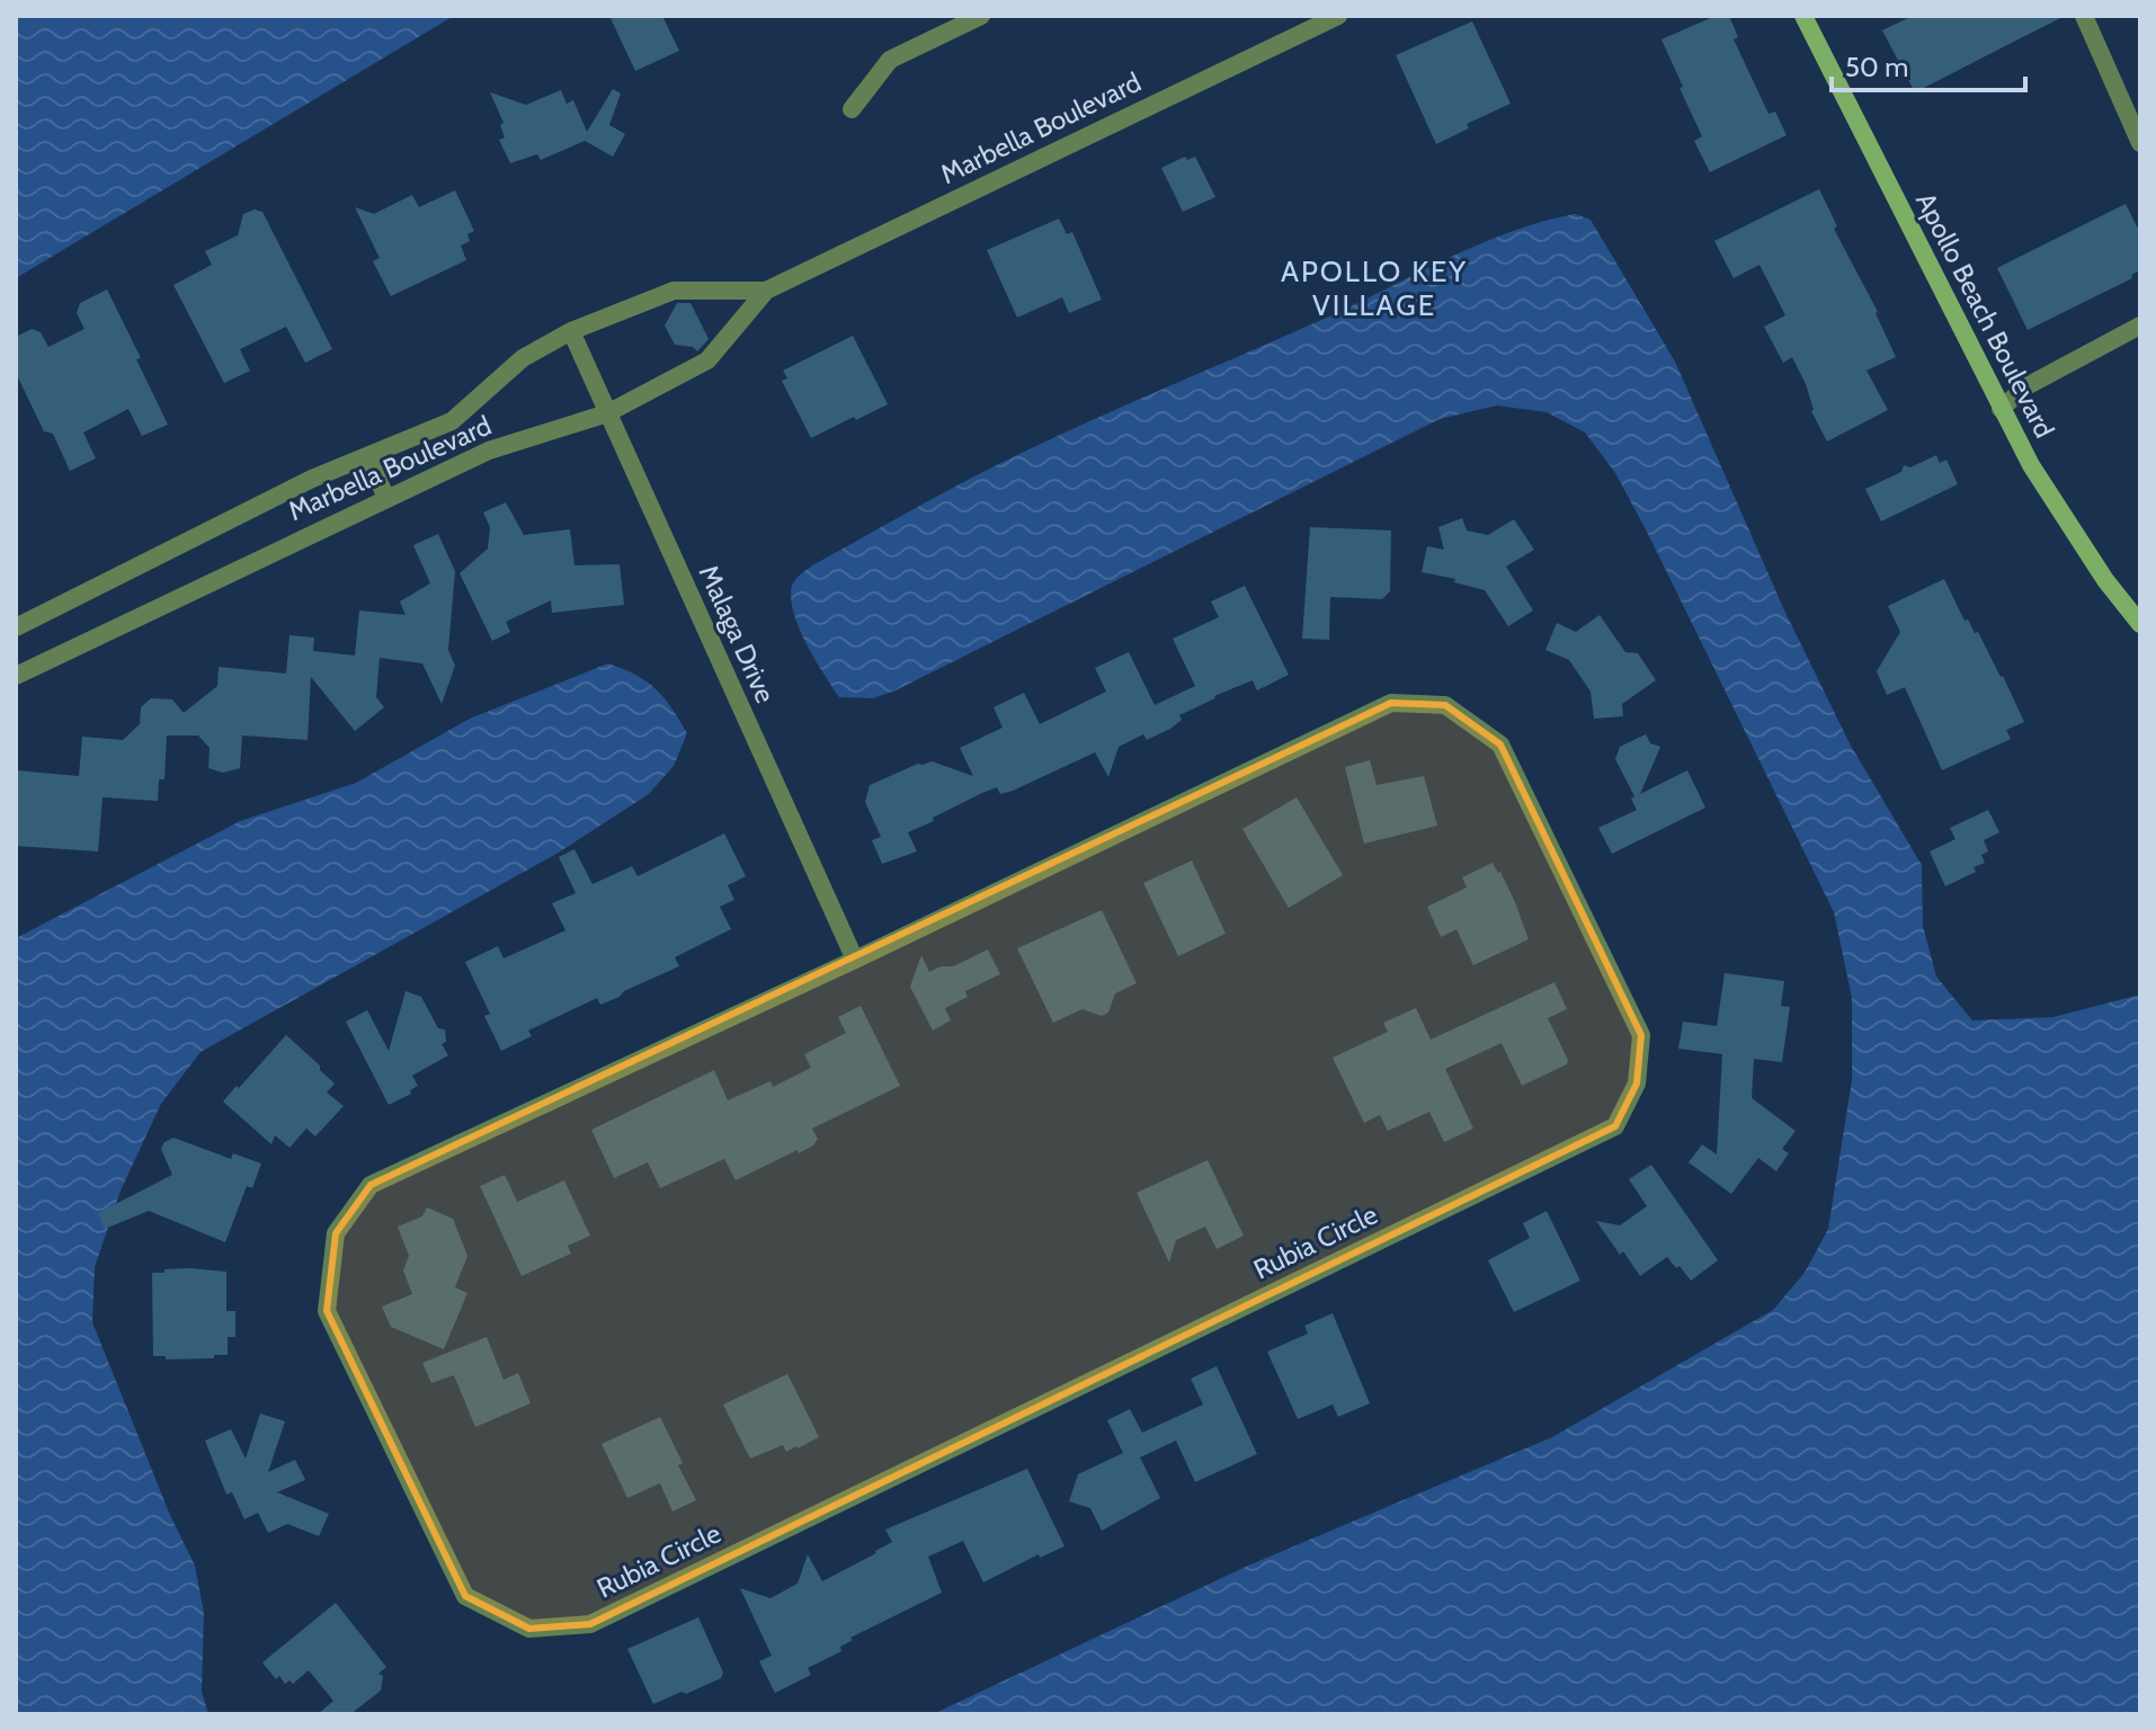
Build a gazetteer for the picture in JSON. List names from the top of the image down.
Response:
{
  "streets": {
    "main road": ["Apollo Beach Boulevard"],
    "street": ["Marbella Boulevard", "Malaga Drive", "Rubia Circle"]
  },
  "crossings": [
    ["Marbella Boulevard", "Malaga Drive"],
    ["Malaga Drive", "Rubia Circle"]
  ],
  "districts": ["APOLLO KEY VILLAGE"],
  "scale_bar": "50 m"
}
